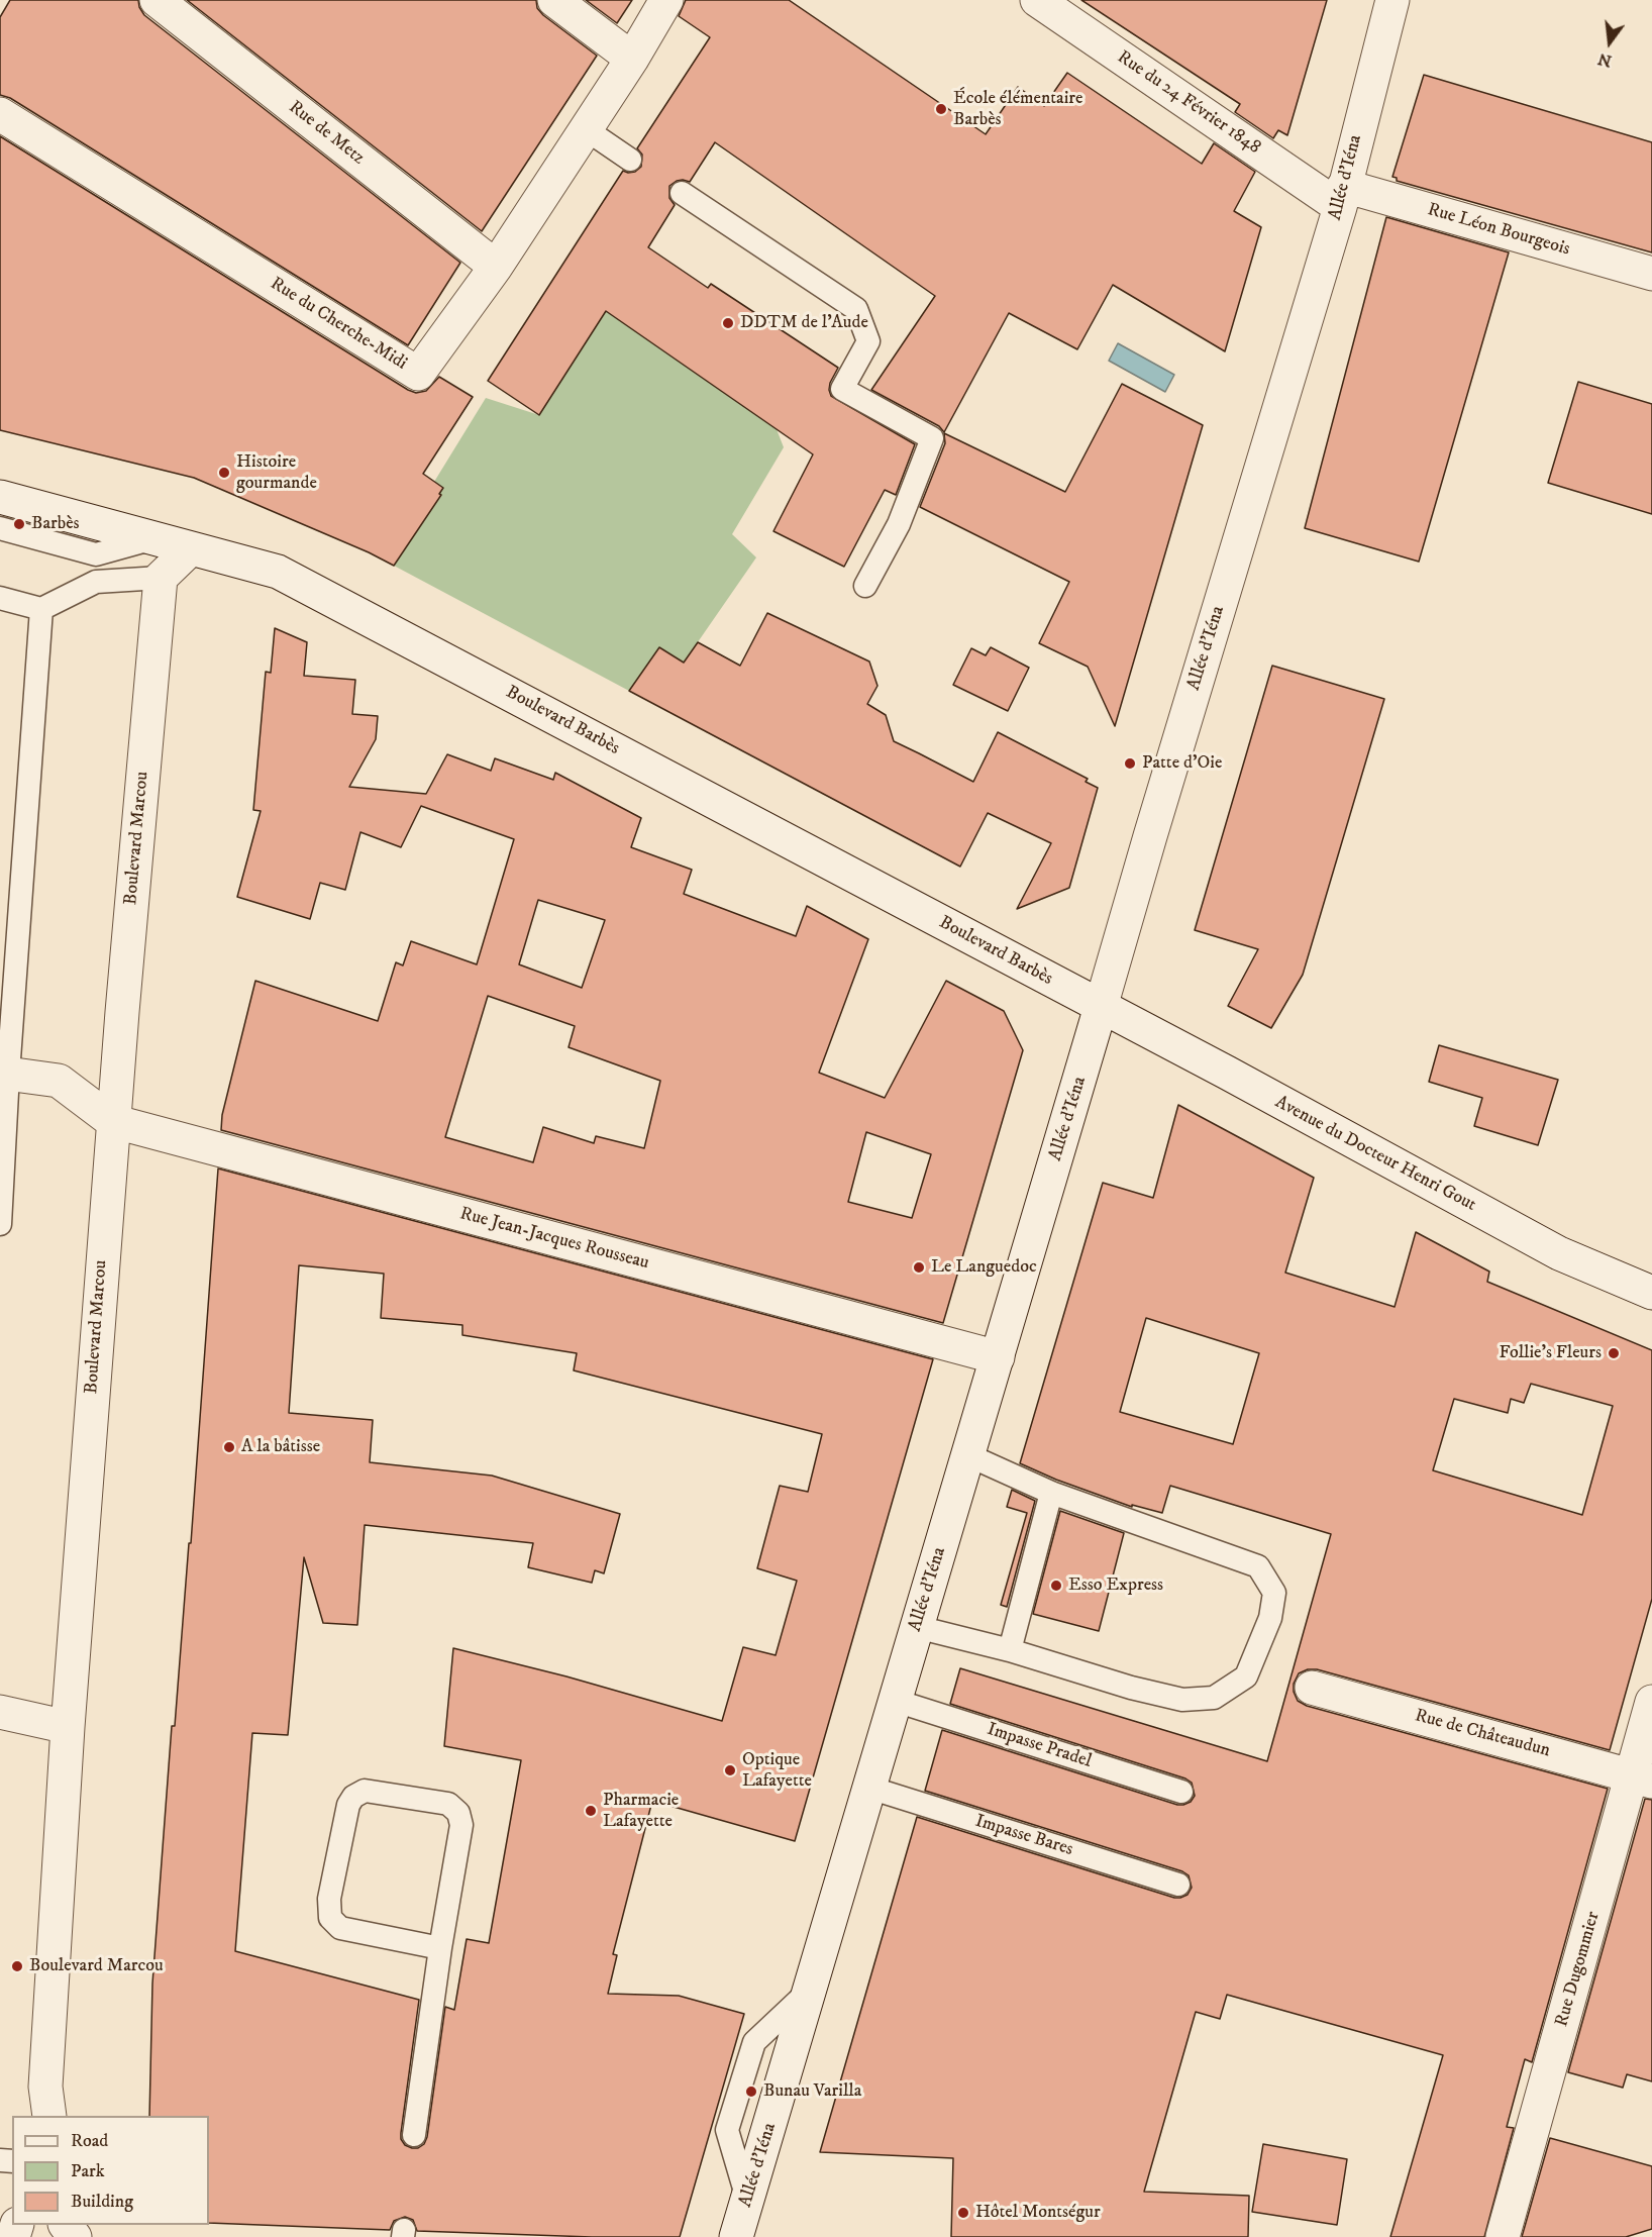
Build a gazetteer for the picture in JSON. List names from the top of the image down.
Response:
{
  "streets": {
    "street": [
      "Rue du 24 Février 1848",
      "Rue de Metz",
      "Allée d'Iéna",
      "Rue Léon Bourgeois",
      "Rue du Cherche-Midi",
      "Boulevard Barbès",
      "Boulevard Marcou",
      "Avenue du Docteur Henri Gout",
      "Rue Jean-Jacques Rousseau",
      "Rue de Châteaudun",
      "Rue Dugommier"
    ],
    "lane": ["Impasse Pradel", "Impasse Bares"]
  },
  "crossings": [
    ["Rue du 24 Février 1848", "Allée d'Iéna"],
    ["Rue du 24 Février 1848", "Rue Léon Bourgeois"],
    ["Rue de Metz", "Rue du Cherche-Midi"],
    ["Allée d'Iéna", "Rue Léon Bourgeois"],
    ["Allée d'Iéna", "Boulevard Barbès"],
    ["Allée d'Iéna", "Avenue du Docteur Henri Gout"],
    ["Allée d'Iéna", "Rue Jean-Jacques Rousseau"],
    ["Allée d'Iéna", "Impasse Pradel"],
    ["Allée d'Iéna", "Impasse Bares"],
    ["Boulevard Barbès", "Avenue du Docteur Henri Gout"],
    ["Boulevard Marcou", "Rue Jean-Jacques Rousseau"],
    ["Rue de Châteaudun", "Rue Dugommier"]
  ],
  "places": [
    "École élémentaire Barbès",
    "DDTM de l'Aude",
    "Histoire gourmande",
    "Barbès",
    "Patte d'Oie",
    "Le Languedoc",
    "Follie's Fleurs",
    "A la bâtisse",
    "Esso Express",
    "Optique Lafayette",
    "Pharmacie Lafayette",
    "Boulevard Marcou",
    "Bunau Varilla",
    "Hôtel Montségur"
  ],
  "legend": ["Road", "Park", "Building"],
  "north": "bottom"
}
